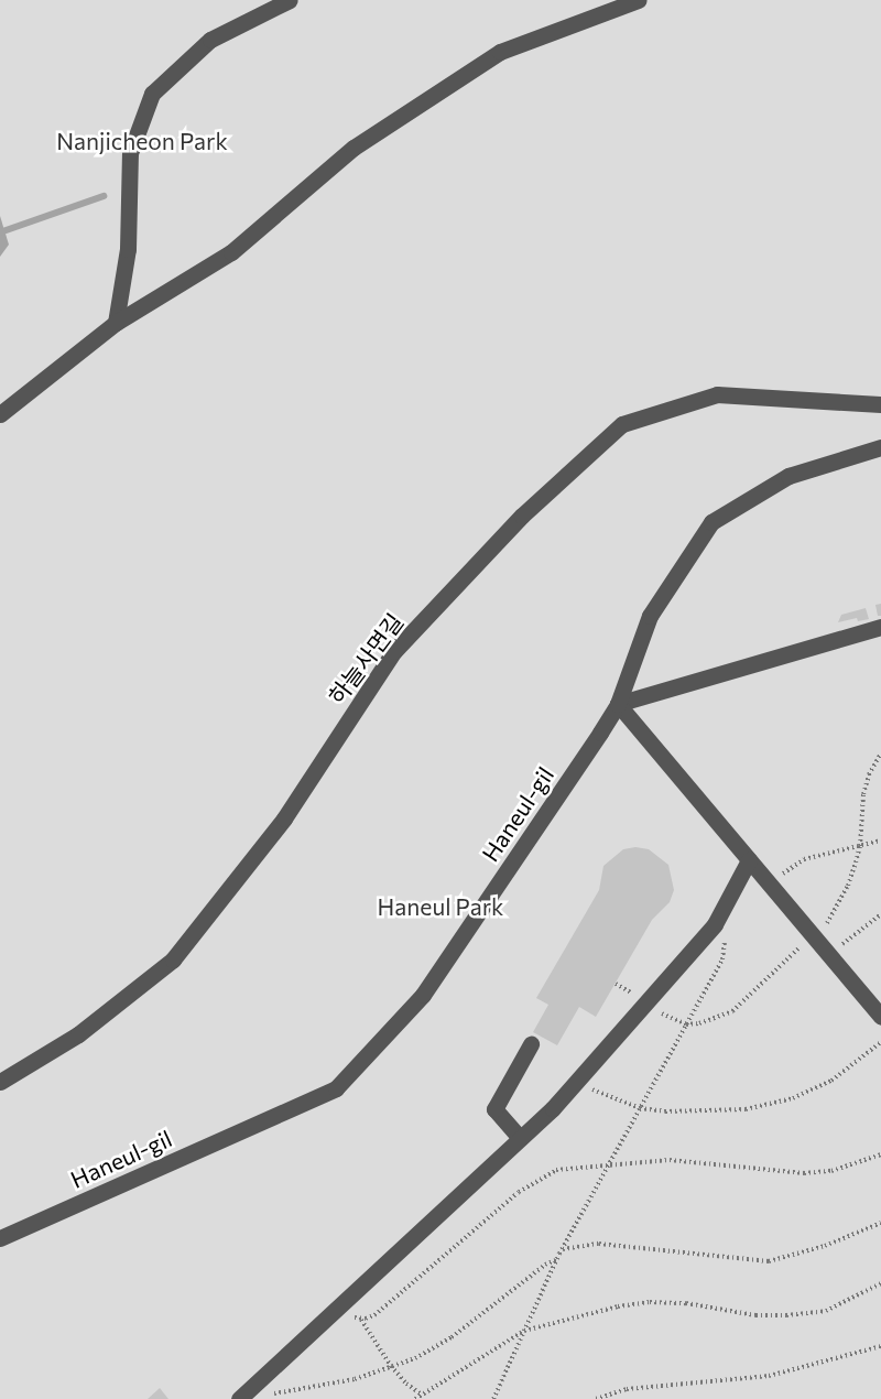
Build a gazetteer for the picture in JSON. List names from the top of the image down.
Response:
{
  "streets": {
    "street": ["하늘사면길", "Haneul-gil"]
  },
  "parks": ["Nanjicheon Park", "Haneul Park"]
}
